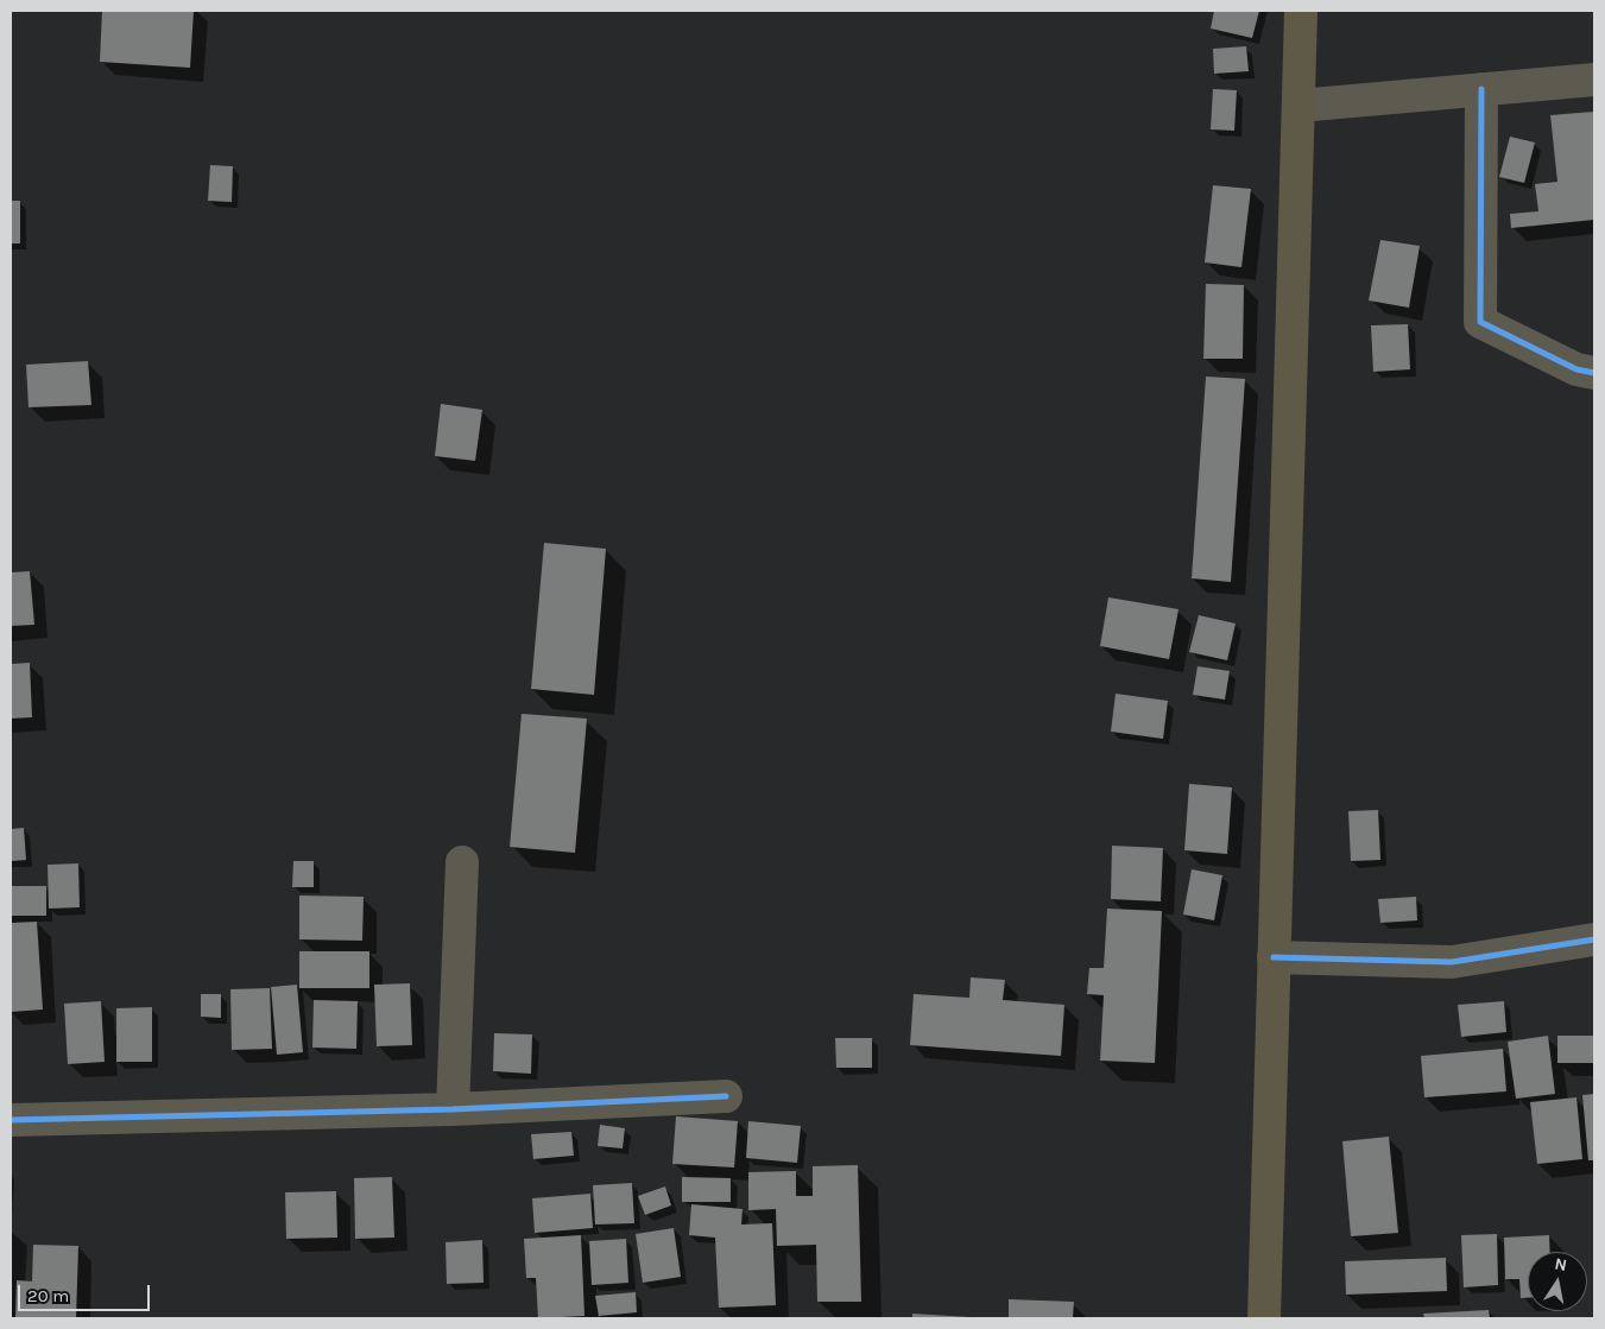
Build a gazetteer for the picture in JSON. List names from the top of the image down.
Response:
{
  "scale_bar": "20 m",
  "north": "top"
}
